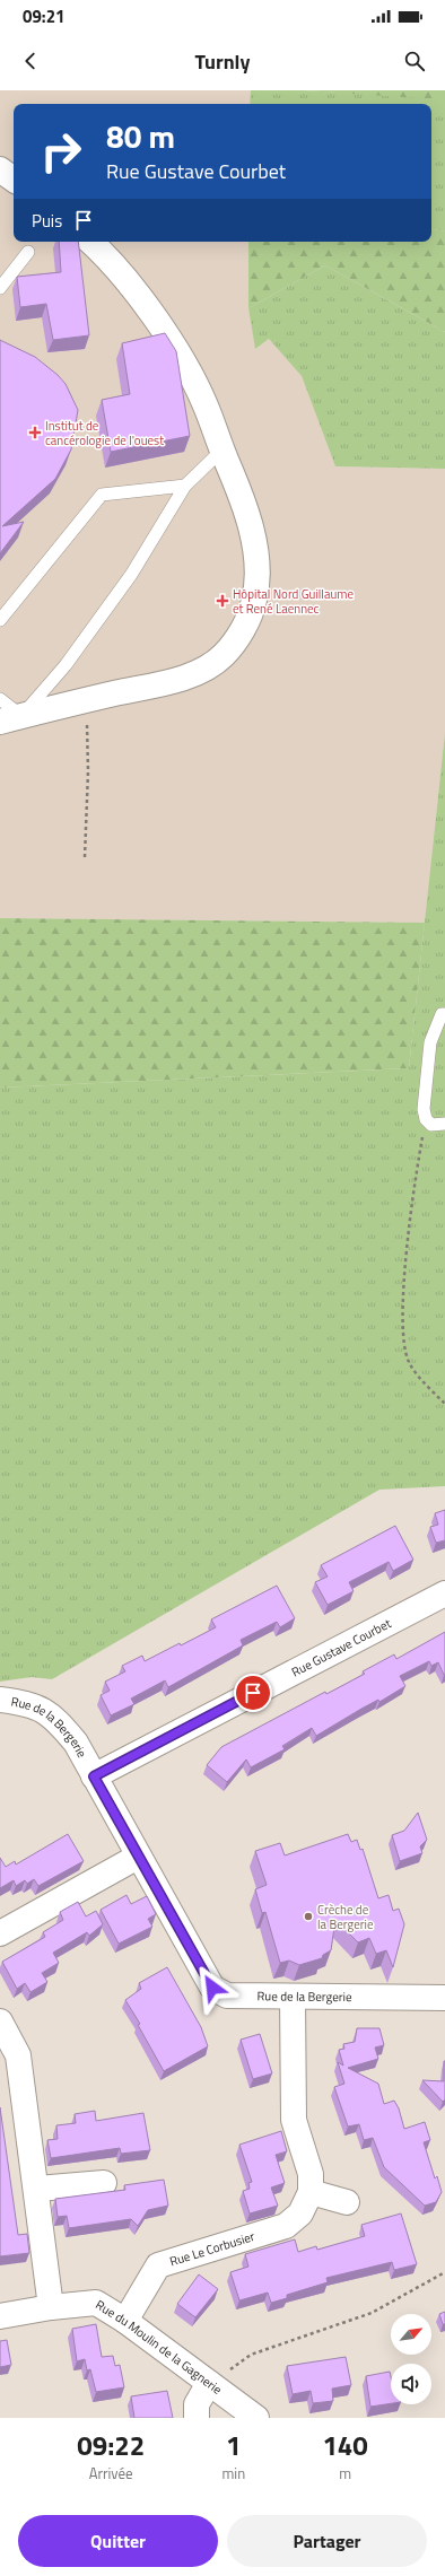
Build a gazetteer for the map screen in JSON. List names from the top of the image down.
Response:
{
  "streets": {
    "street": [
      "Rue Gustave Courbet",
      "Rue de la Bergerie",
      "Rue Le Corbusier",
      "Rue du Moulin de la Gagnerie"
    ]
  },
  "crossings": [
    ["Rue Gustave Courbet", "Rue de la Bergerie"],
    ["Rue de la Bergerie", "Rue Le Corbusier"],
    ["Rue Le Corbusier", "Rue du Moulin de la Gagnerie"]
  ],
  "places": {
    "health": ["Institut de cancérologie de l'ouest", "Hôpital Nord Guillaume et René Laennec"],
    "other": ["Crèche de la Bergerie"]
  },
  "north": "top right",
  "page": {
    "status": "09:21",
    "header": "Turnly",
    "turn": ["80 m", "Rue Gustave Courbet"],
    "then": "Puis",
    "eta": [
      "09:22",
      "Arrivée",
      "1",
      "min",
      "140",
      "m"
    ],
    "buttons": ["Quitter", "Partager"]
  }
}
